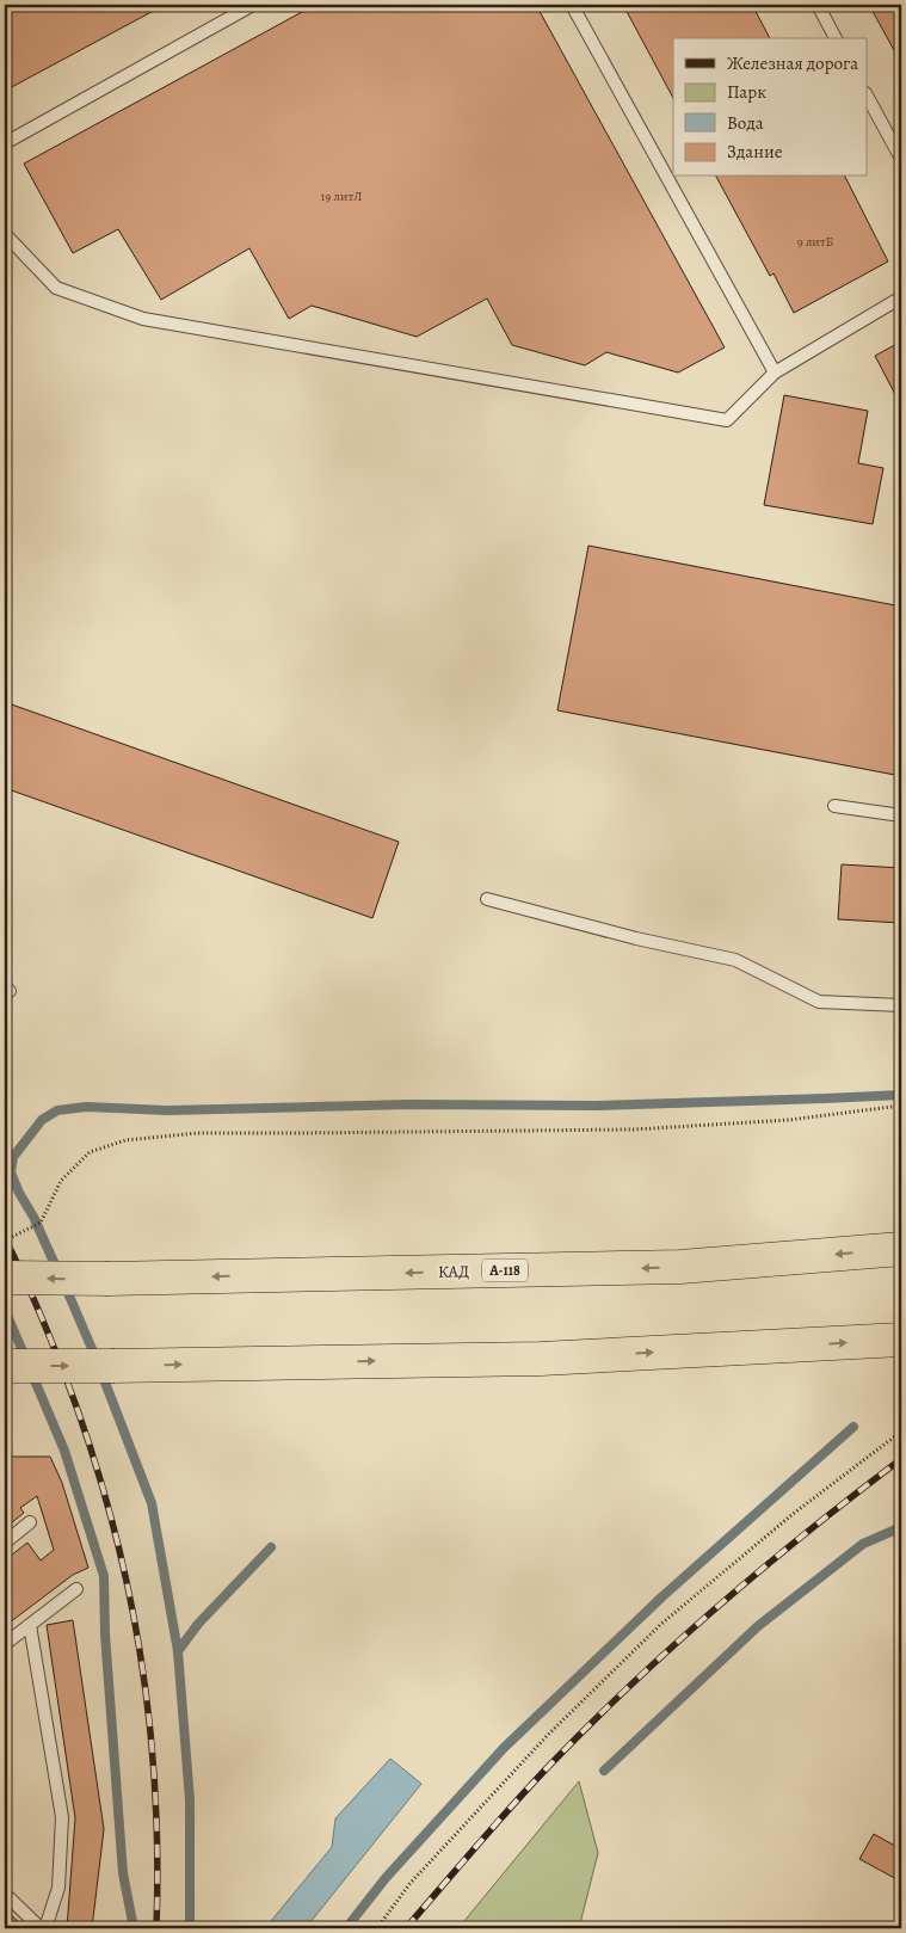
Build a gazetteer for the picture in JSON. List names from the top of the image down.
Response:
{
  "streets": {
    "highway": ["А-118", "КАД"]
  },
  "house_numbers": ["19 литЛ", "9 литБ"],
  "legend": [
    "Железная дорога",
    "Парк",
    "Вода",
    "Здание"
  ]
}
